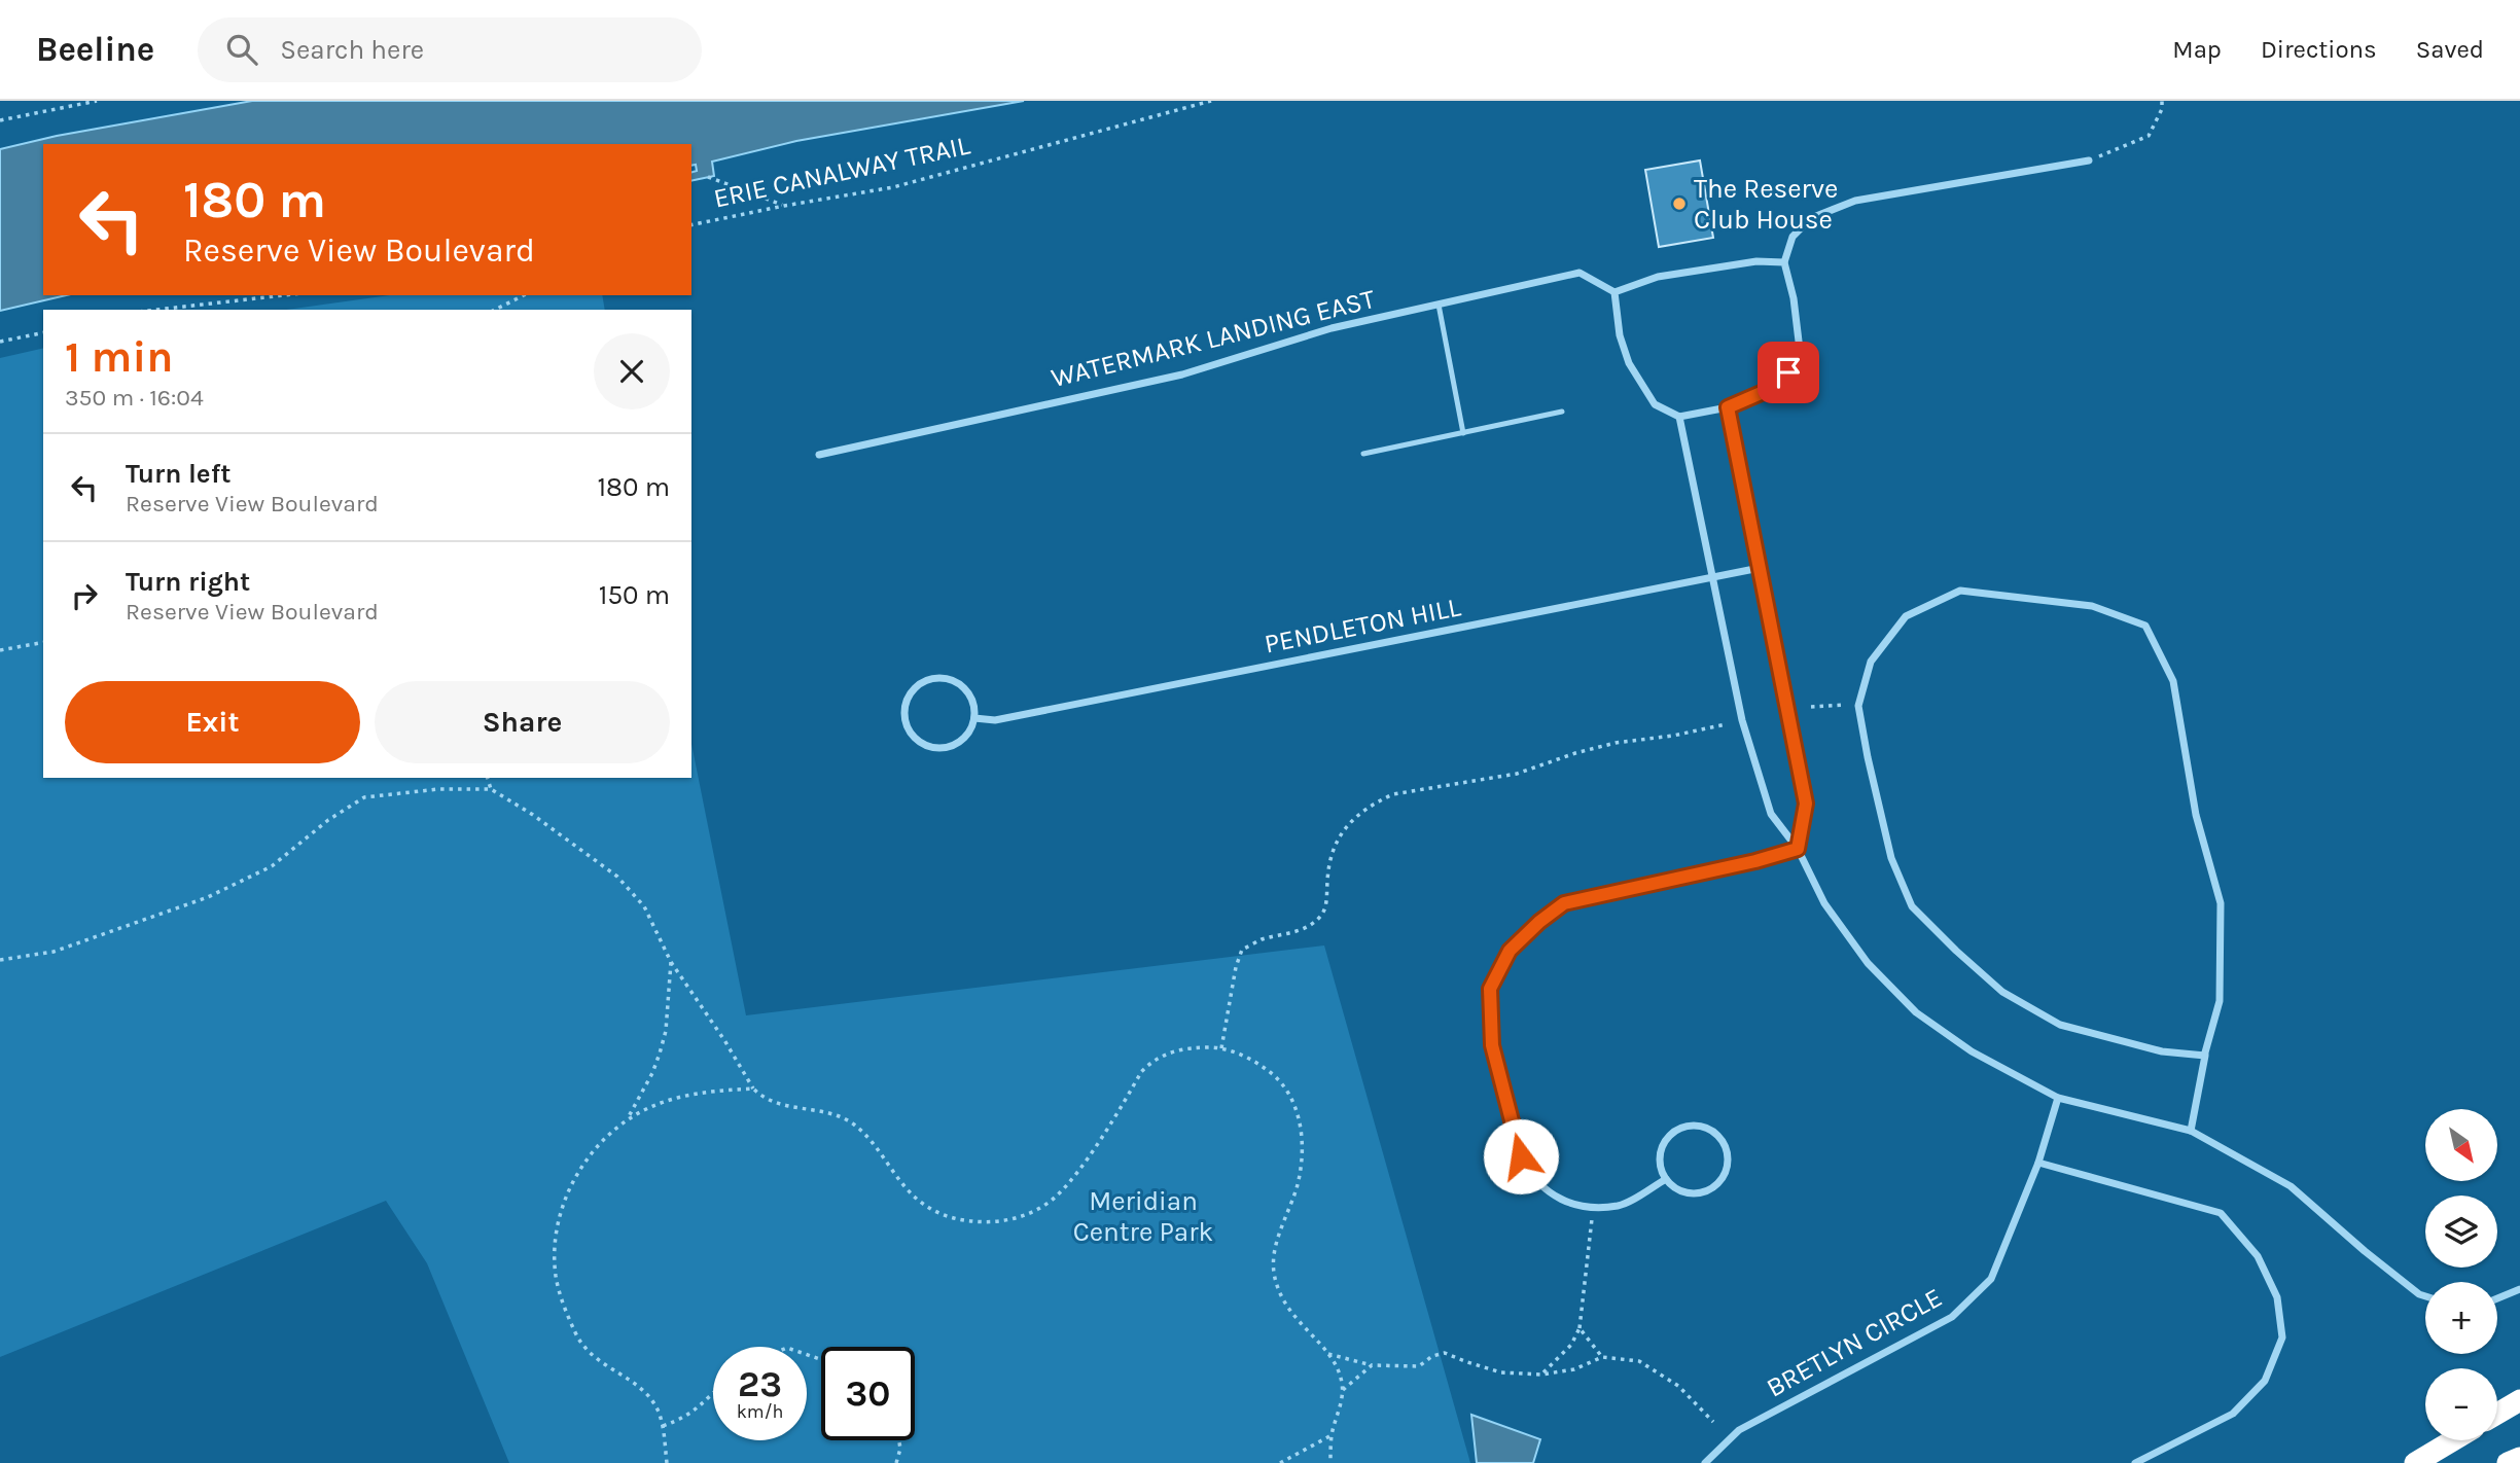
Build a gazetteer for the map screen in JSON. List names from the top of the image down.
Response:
{
  "streets": {
    "street": ["WATERMARK LANDING EAST", "PENDLETON HILL", "BRETLYN CIRCLE"],
    "path": ["ERIE CANALWAY TRAIL"]
  },
  "parks": ["Meridian Centre Park"],
  "places": ["The Reserve Club House"],
  "north": "bottom right",
  "page": {
    "header": "Beeline",
    "search": "Search here",
    "nav": ["Map", "Directions", "Saved"],
    "turn": ["180 m", "Reserve View Boulevard"],
    "heading": ["1 min", "350 m · 16:04"],
    "list": [
      {
        "name": "Turn left",
        "note": "Reserve View Boulevard",
        "value": "180 m"
      },
      {
        "name": "Turn right",
        "note": "Reserve View Boulevard",
        "value": "150 m"
      }
    ],
    "buttons": ["Exit", "Share"],
    "map_buttons": ["+", "−"],
    "speed": "23 km/h",
    "limit": "30"
  }
}
